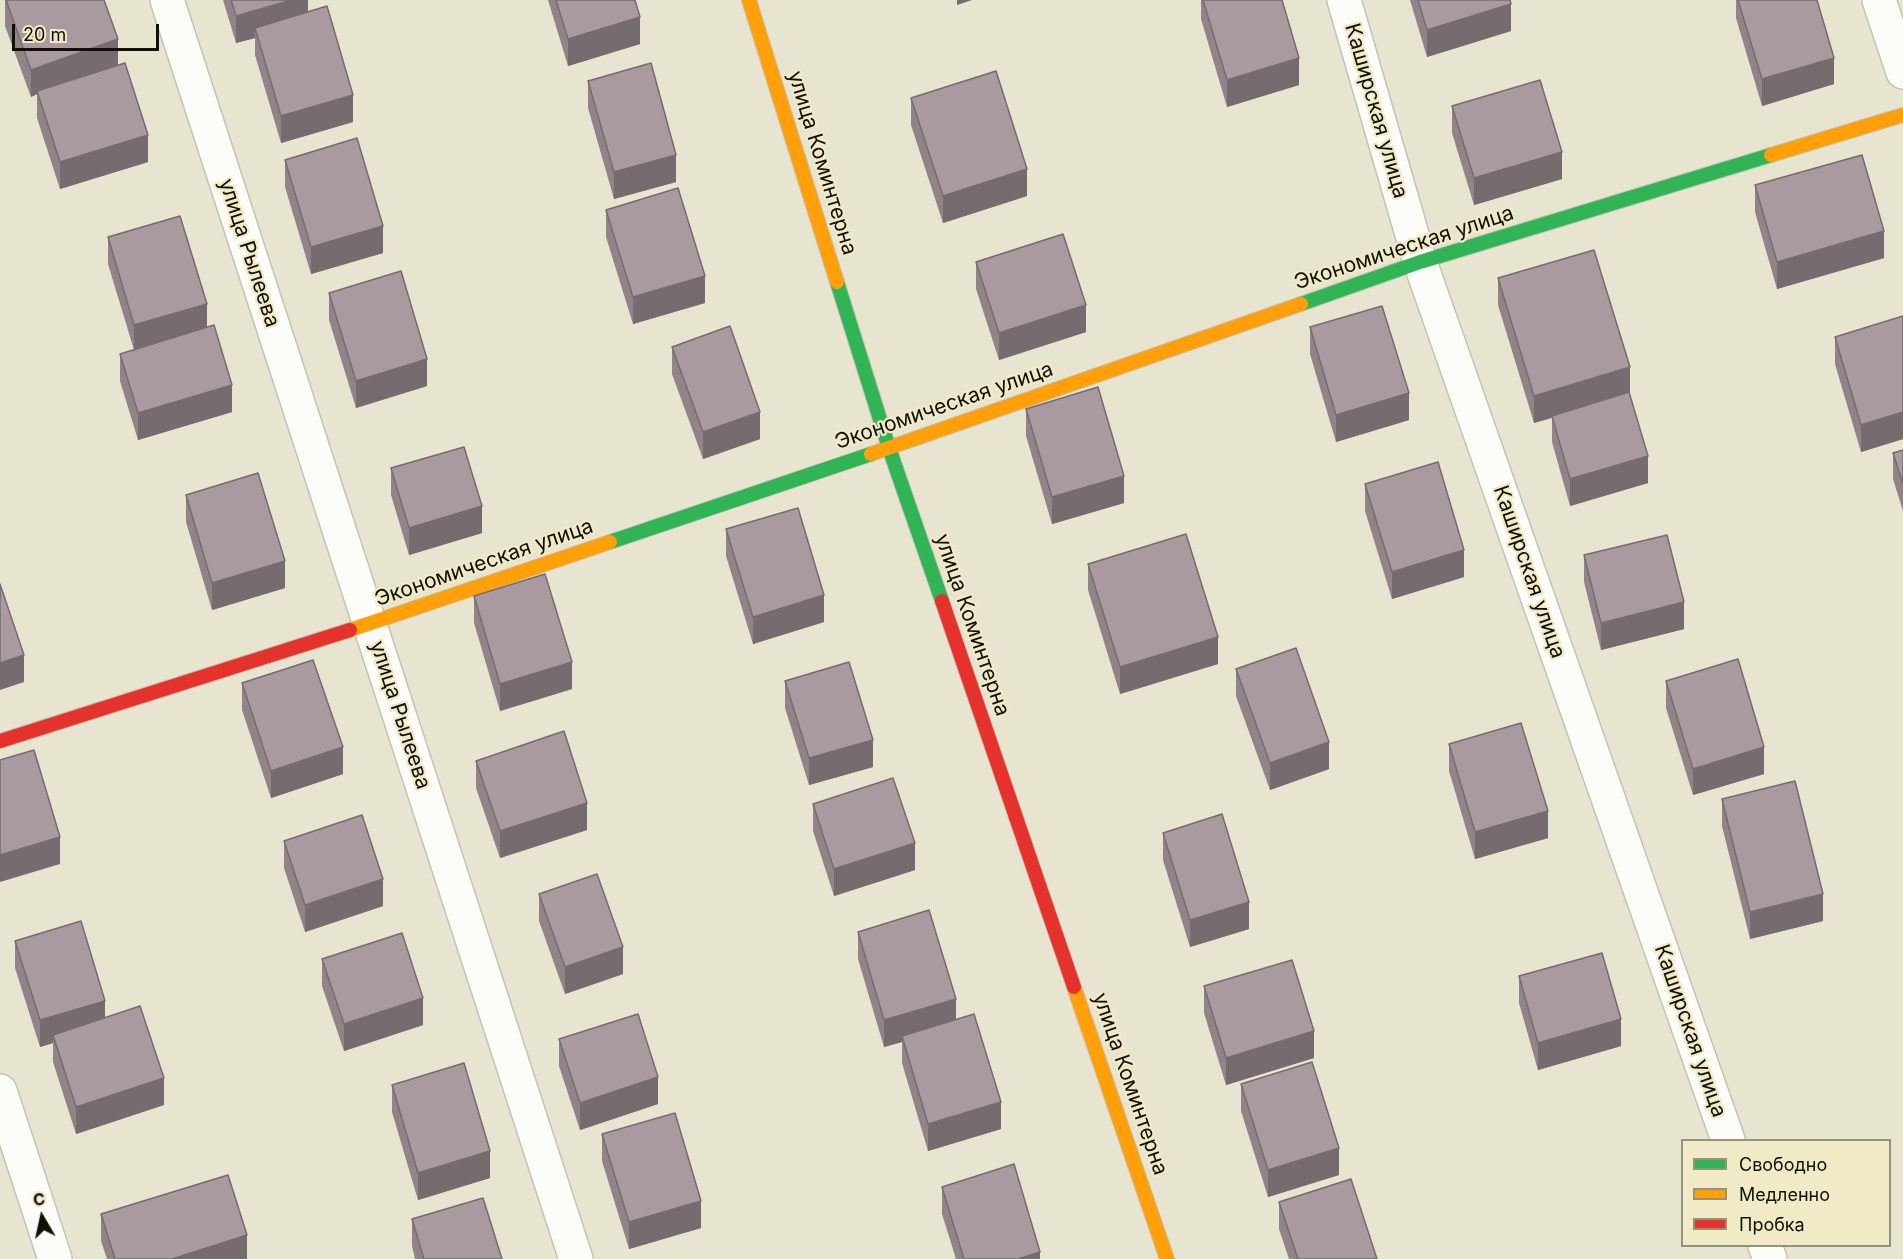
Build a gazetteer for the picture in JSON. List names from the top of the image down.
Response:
{
  "streets": {
    "street": [
      "Каширская улица",
      "улица Коминтерна",
      "Экономическая улица",
      "улица Рылеева"
    ]
  },
  "crossings": [
    ["Каширская улица", "Экономическая улица"],
    ["улица Коминтерна", "Экономическая улица"],
    ["Экономическая улица", "улица Рылеева"]
  ],
  "legend": ["Свободно", "Медленно", "Пробка"],
  "scale_bar": "20 m",
  "north": "top"
}
